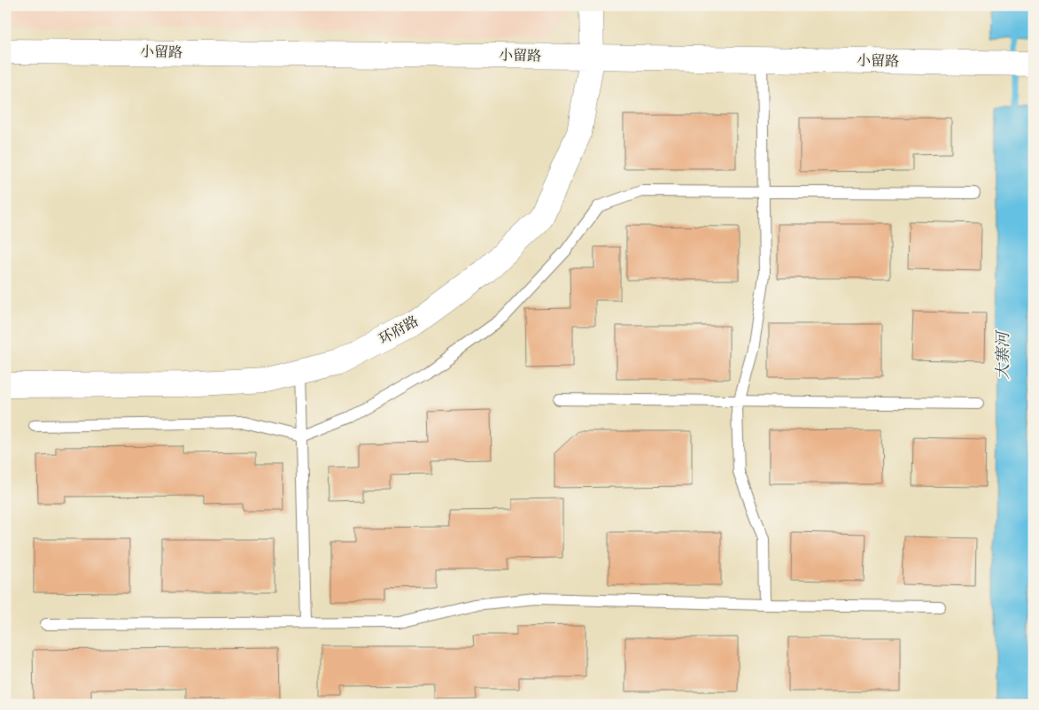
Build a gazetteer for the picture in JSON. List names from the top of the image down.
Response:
{
  "streets": {
    "street": ["小留路", "环府路"]
  },
  "crossings": [
    ["小留路", "环府路"]
  ],
  "water": ["大寨河"]
}
